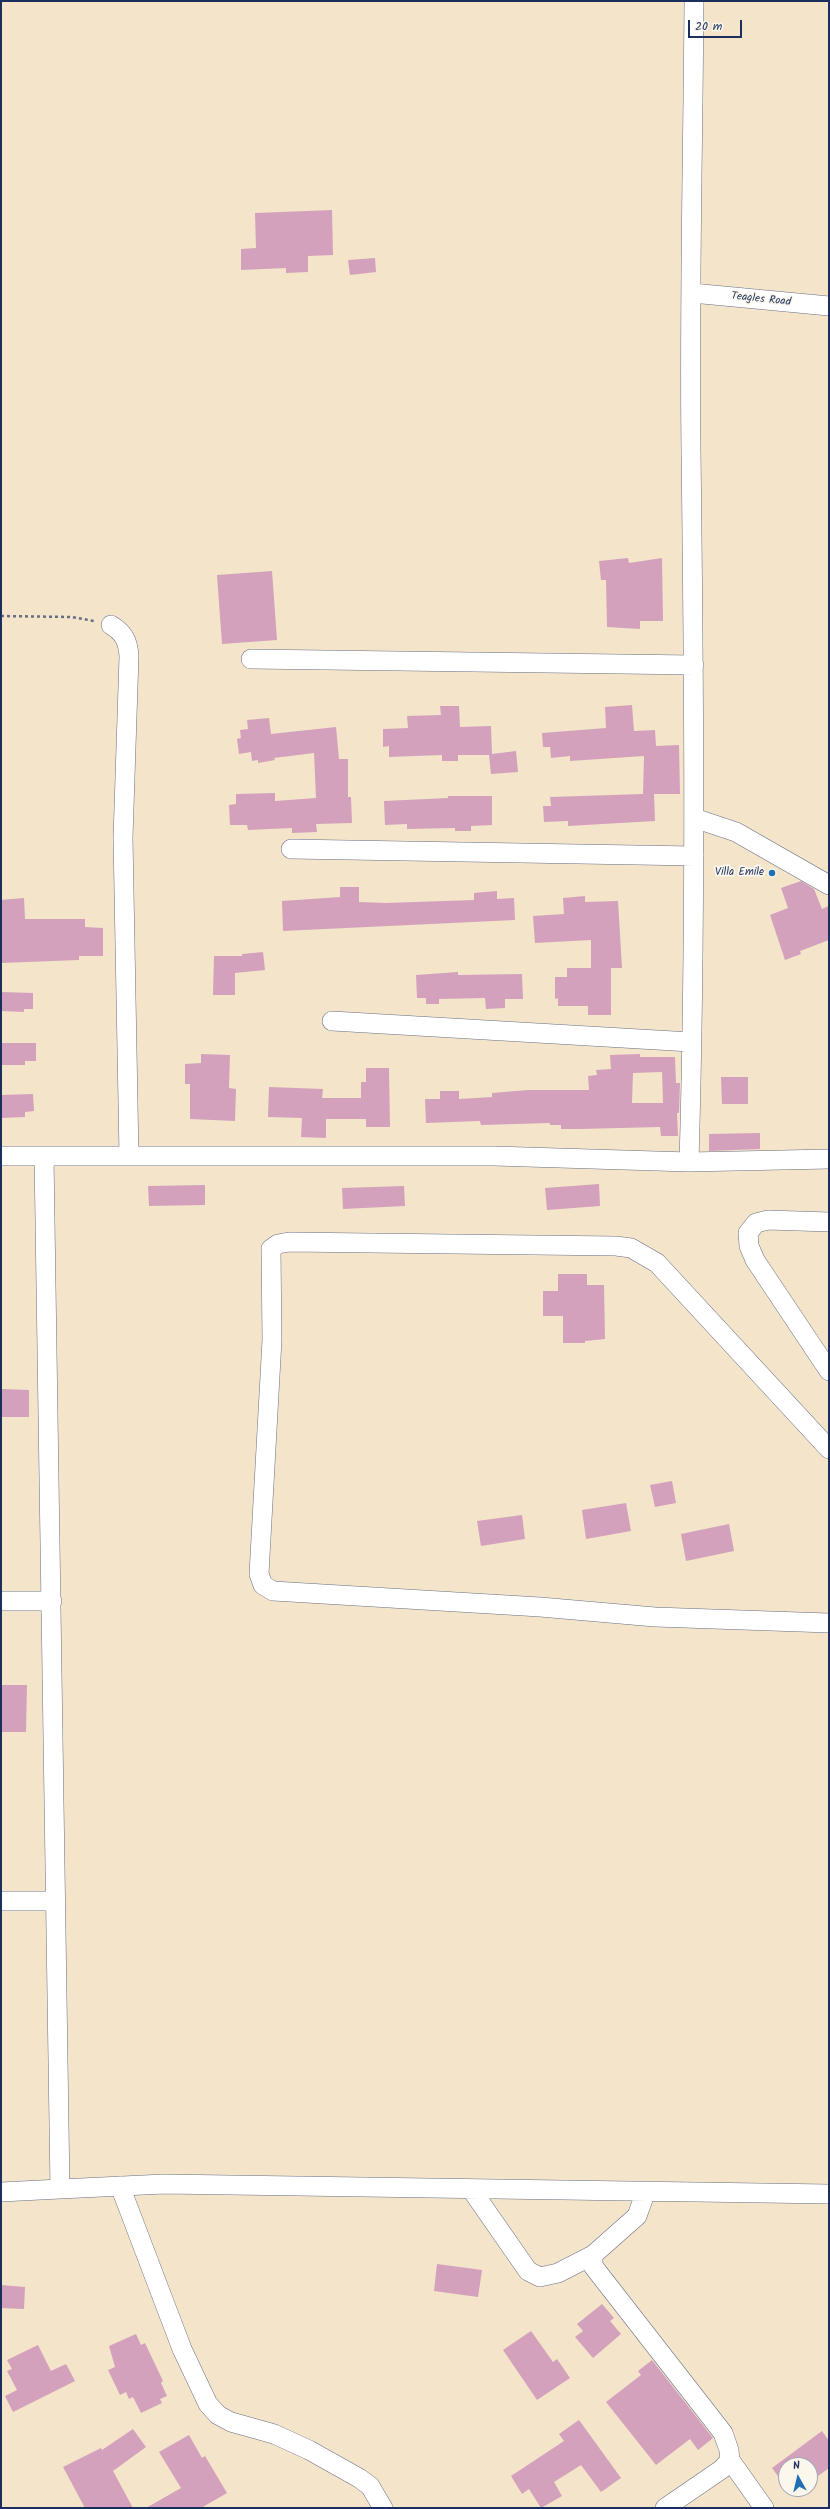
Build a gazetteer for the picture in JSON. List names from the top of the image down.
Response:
{
  "streets": {
    "street": ["Teagles Road"]
  },
  "places": ["Villa Emile"],
  "scale_bar": "20 m",
  "north": "top"
}
